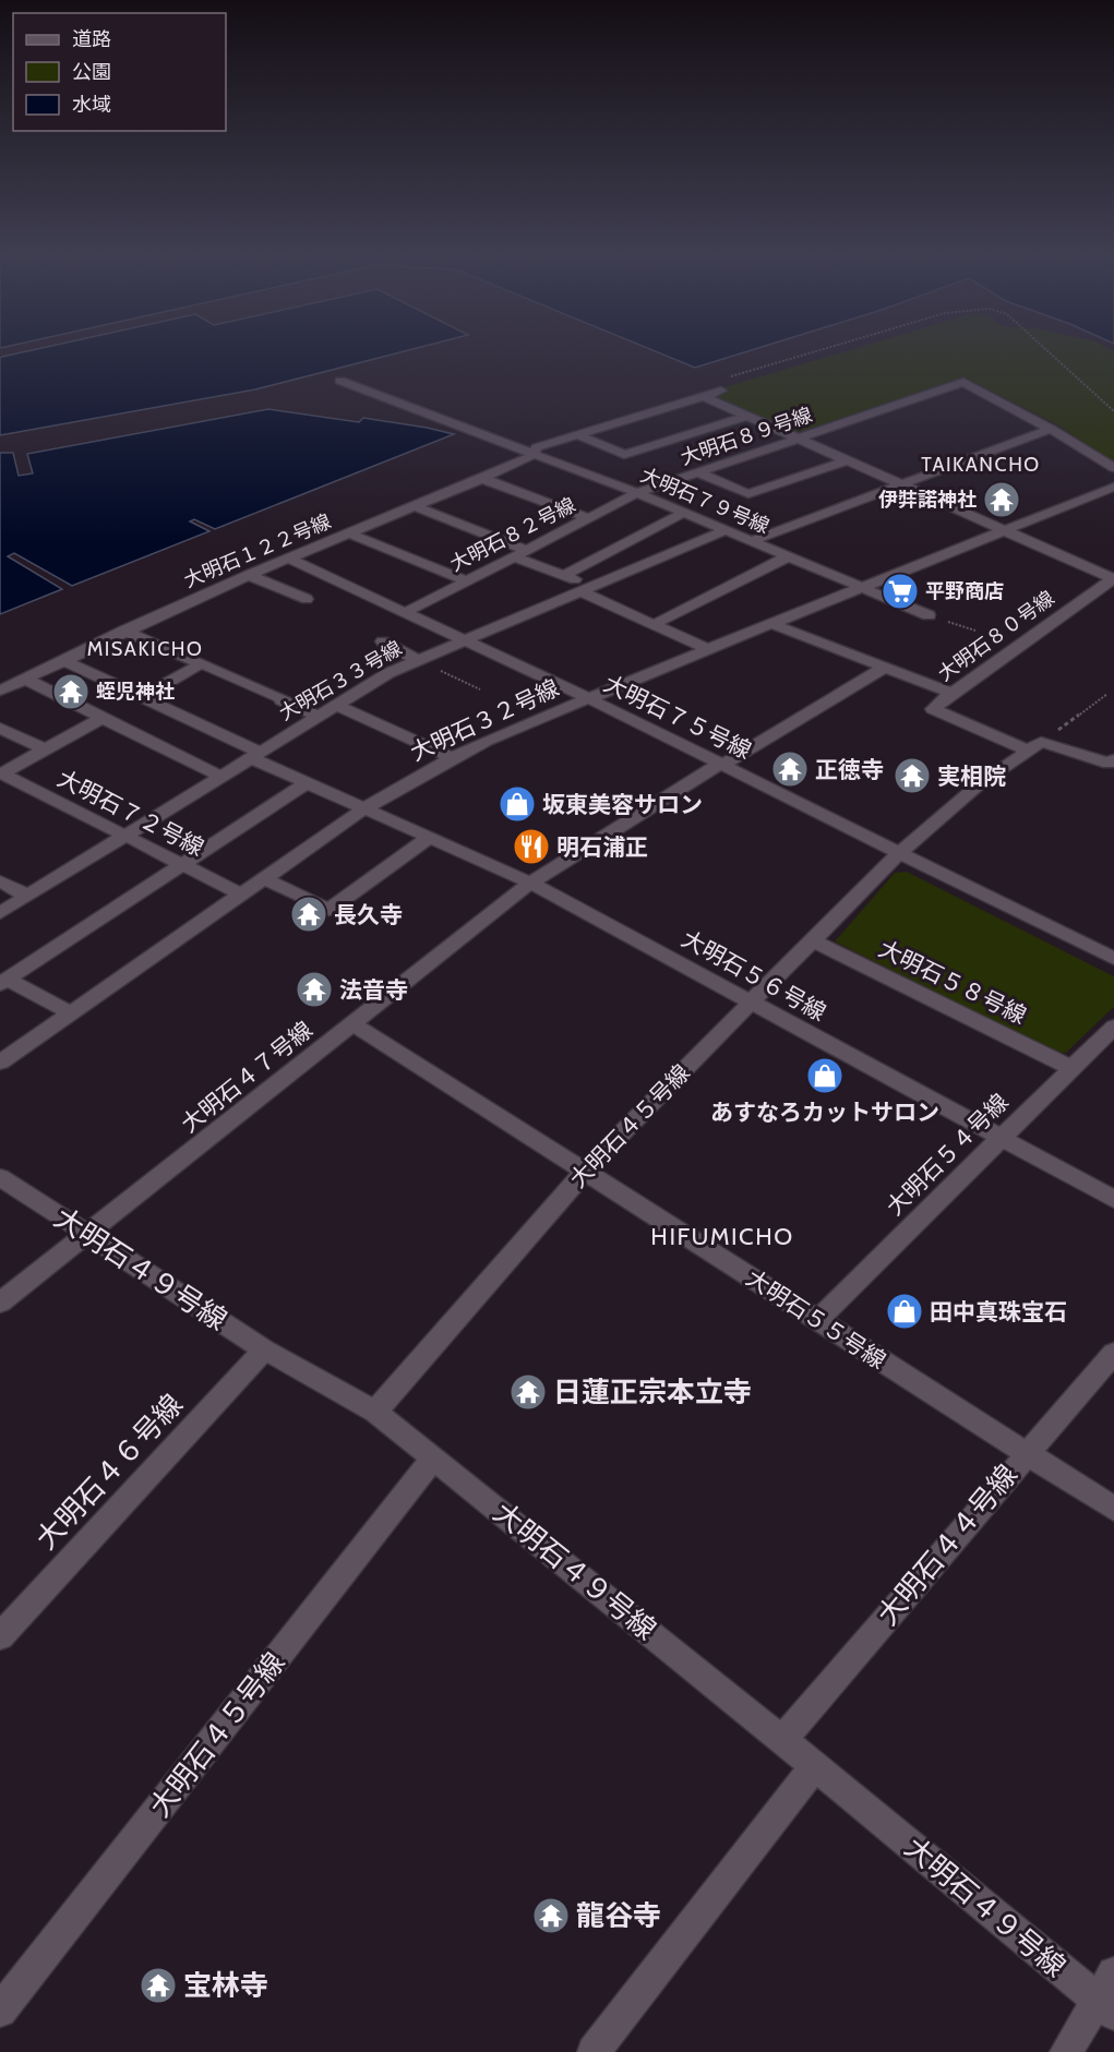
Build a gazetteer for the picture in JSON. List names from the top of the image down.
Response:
{
  "streets": {
    "street": [
      "大明石８９号線",
      "大明石７９号線",
      "大明石８２号線",
      "大明石１２２号線",
      "大明石８０号線",
      "大明石３３号線",
      "大明石７５号線",
      "大明石３２号線",
      "大明石７２号線",
      "大明石５６号線",
      "大明石５８号線",
      "大明石４７号線",
      "大明石４５号線",
      "大明石５４号線",
      "大明石４９号線",
      "大明石５５号線",
      "大明石４６号線",
      "大明石４４号線"
    ]
  },
  "crossings": [
    ["大明石８９号線", "大明石７９号線"],
    ["大明石８９号線", "大明石８２号線"],
    ["大明石７９号線", "大明石８２号線"],
    ["大明石７９号線", "大明石１２２号線"],
    ["大明石７９号線", "大明石３３号線"],
    ["大明石７９号線", "大明石３２号線"],
    ["大明石８２号線", "大明石７５号線"],
    ["大明石１２２号線", "大明石７５号線"],
    ["大明石１２２号線", "大明石５６号線"],
    ["大明石３３号線", "大明石７５号線"],
    ["大明石３３号線", "大明石７２号線"],
    ["大明石３３号線", "大明石５６号線"],
    ["大明石７５号線", "大明石３２号線"],
    ["大明石７５号線", "大明石４７号線"],
    ["大明石７５号線", "大明石４５号線"],
    ["大明石３２号線", "大明石７２号線"],
    ["大明石３２号線", "大明石５６号線"],
    ["大明石５６号線", "大明石４７号線"],
    ["大明石５６号線", "大明石４５号線"],
    ["大明石５６号線", "大明石５４号線"],
    ["大明石５８号線", "大明石４５号線"],
    ["大明石５８号線", "大明石５４号線"],
    ["大明石４７号線", "大明石４９号線"],
    ["大明石４７号線", "大明石５５号線"],
    ["大明石４５号線", "大明石４９号線"],
    ["大明石４５号線", "大明石５５号線"],
    ["大明石５４号線", "大明石５５号線"],
    ["大明石４９号線", "大明石４６号線"],
    ["大明石４９号線", "大明石４４号線"],
    ["大明石５５号線", "大明石４４号線"]
  ],
  "districts": ["TAIKANCHO", "MISAKICHO", "HIFUMICHO"],
  "places": {
    "temple": [
      "伊弉諾神社",
      "蛭児神社",
      "正徳寺",
      "実相院",
      "長久寺",
      "法音寺",
      "日蓮正宗本立寺",
      "龍谷寺",
      "宝林寺"
    ],
    "supermarket": ["平野商店"],
    "shop": ["坂東美容サロン", "あすなろカットサロン", "田中真珠宝石"],
    "restaurant": ["明石浦正"]
  },
  "legend": ["道路", "公園", "水域"]
}
